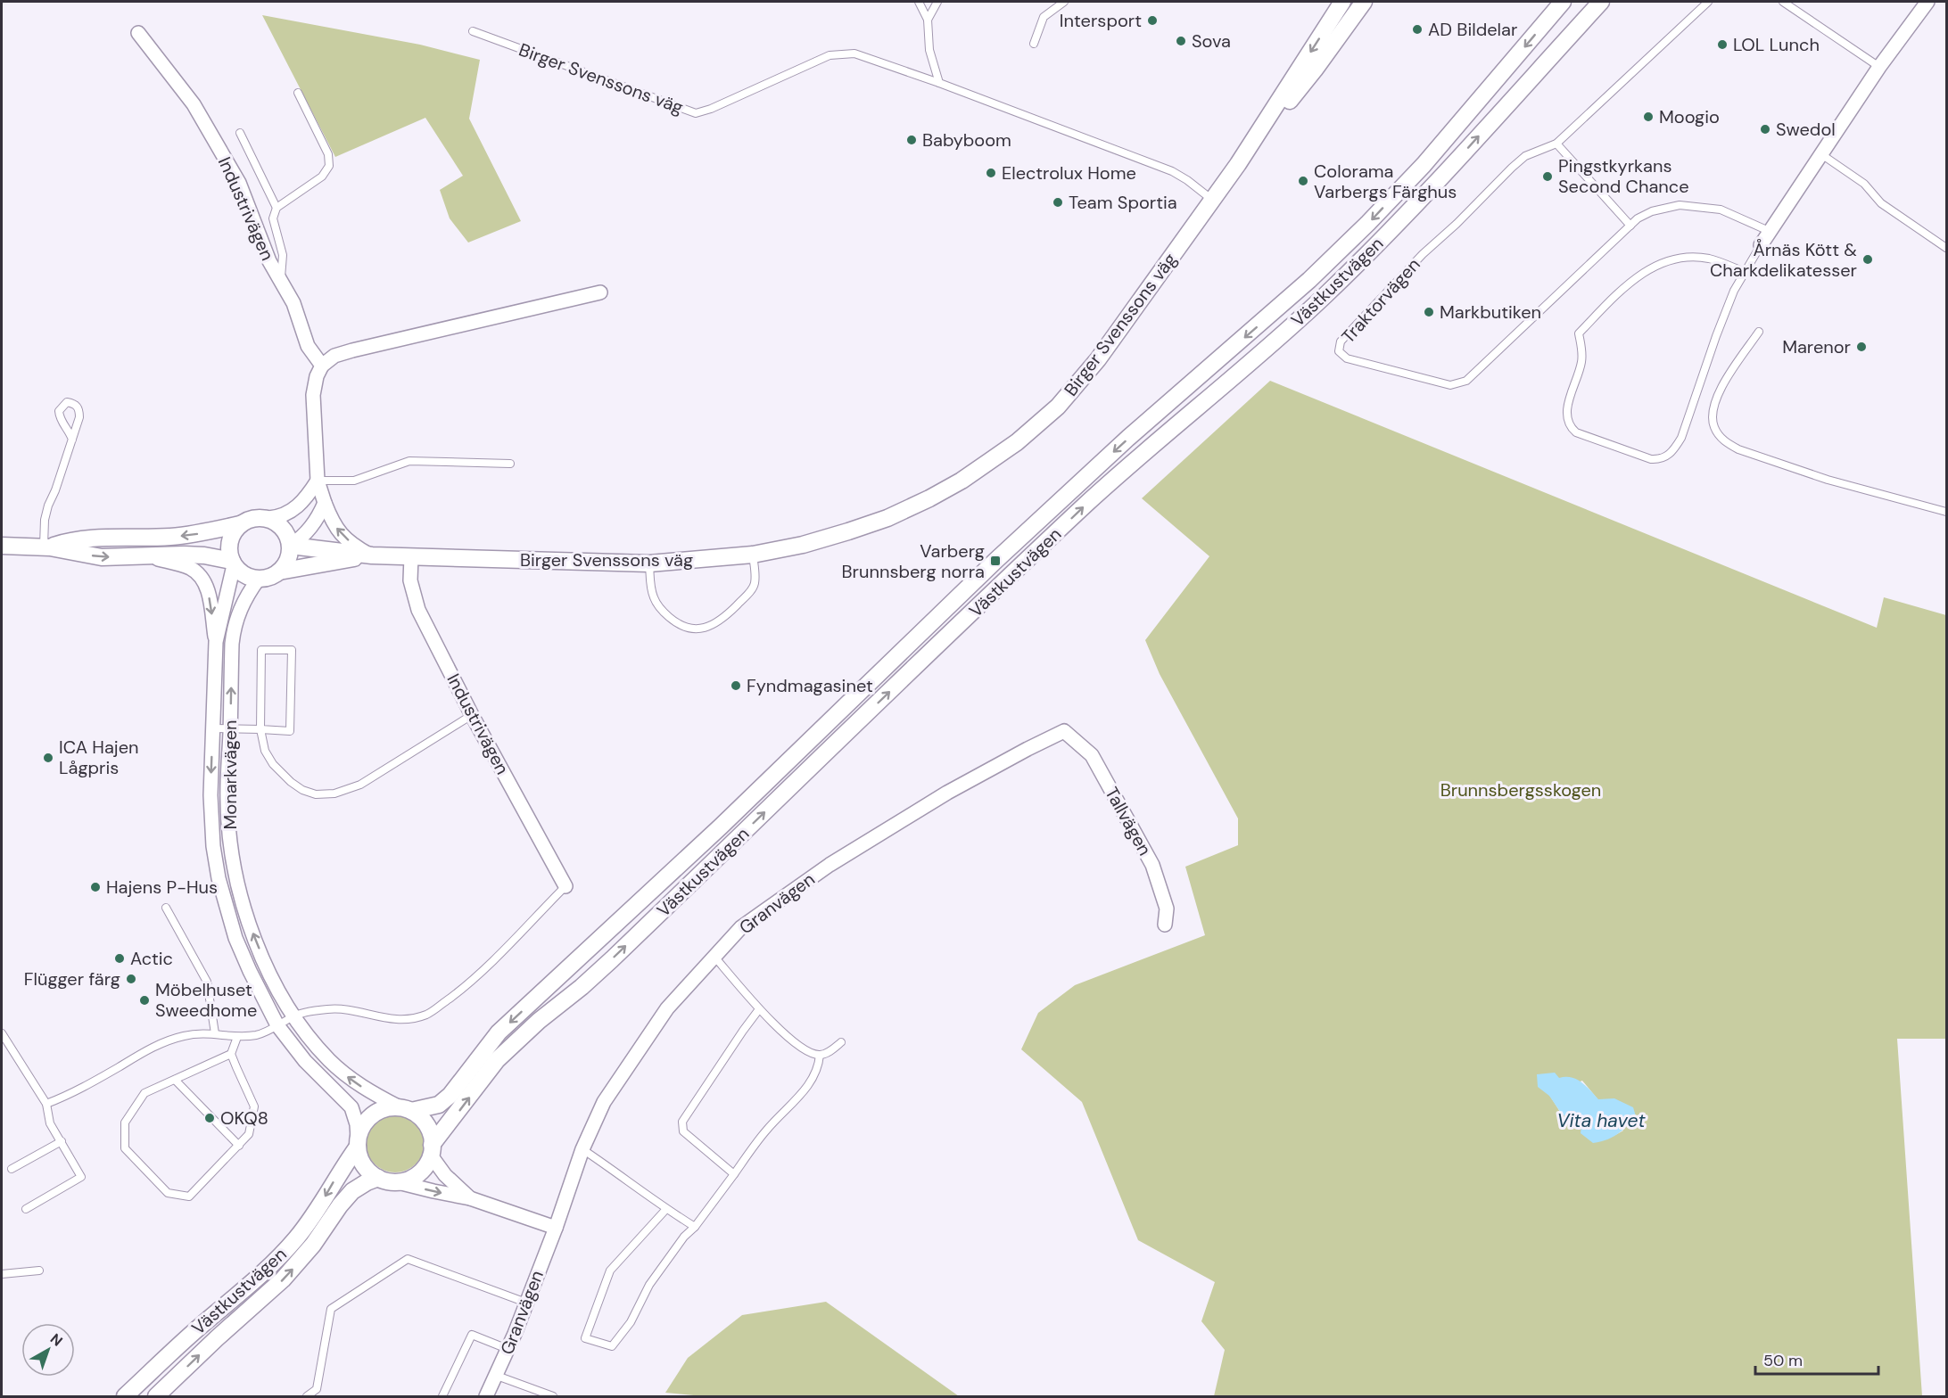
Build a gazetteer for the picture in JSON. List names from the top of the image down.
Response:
{
  "streets": {
    "street": [
      "Birger Svenssons väg",
      "Industrivägen",
      "Västkustvägen",
      "Monarkvägen",
      "Tallvägen",
      "Granvägen"
    ],
    "lane": ["Traktorvägen"]
  },
  "crossings": [
    ["Birger Svenssons väg", "Industrivägen"],
    ["Birger Svenssons väg", "Monarkvägen"],
    ["Västkustvägen", "Monarkvägen"],
    ["Tallvägen", "Granvägen"]
  ],
  "water": ["Vita havet"],
  "parks": ["Brunnsbergsskogen"],
  "places": {
    "other": [
      "Intersport",
      "AD Bildelar",
      "Sova",
      "LOL Lunch",
      "Moogio",
      "Swedol",
      "Babyboom",
      "Electrolux Home",
      "Pingstkyrkans Second Chance",
      "Colorama Varbergs Färghus",
      "Team Sportia",
      "Årnäs Kött & Charkdelikatesser",
      "Markbutiken",
      "Marenor",
      "Fyndmagasinet",
      "ICA Hajen Lågpris",
      "Hajens P-Hus",
      "Actic",
      "Flügger färg",
      "Möbelhuset Sweedhome",
      "OKQ8"
    ],
    "transit": ["Varberg Brunnsberg norra"]
  },
  "scale_bar": "50 m",
  "north": "top right"
}
